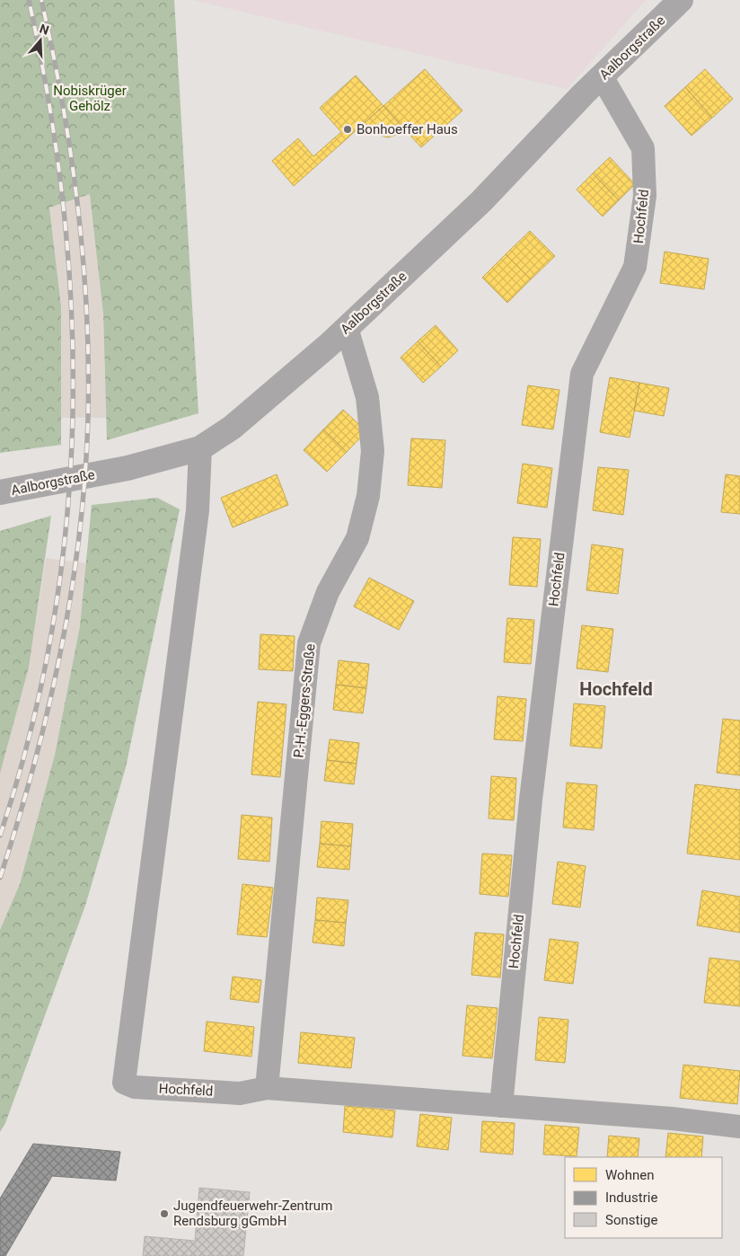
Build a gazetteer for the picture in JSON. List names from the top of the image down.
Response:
{
  "streets": {
    "street": ["Aalborgstraße", "Hochfeld", "P.-H.-Eggers-Straße"]
  },
  "crossings": [
    ["Aalborgstraße", "Hochfeld"],
    ["Aalborgstraße", "P.-H.-Eggers-Straße"],
    ["Hochfeld", "P.-H.-Eggers-Straße"]
  ],
  "districts": ["Hochfeld"],
  "parks": ["Nobiskrüger Gehölz"],
  "places": ["Bonhoeffer Haus", "Jugendfeuerwehr-Zentrum Rendsburg gGmbH"],
  "legend": ["Wohnen", "Industrie", "Sonstige"],
  "north": "top"
}
